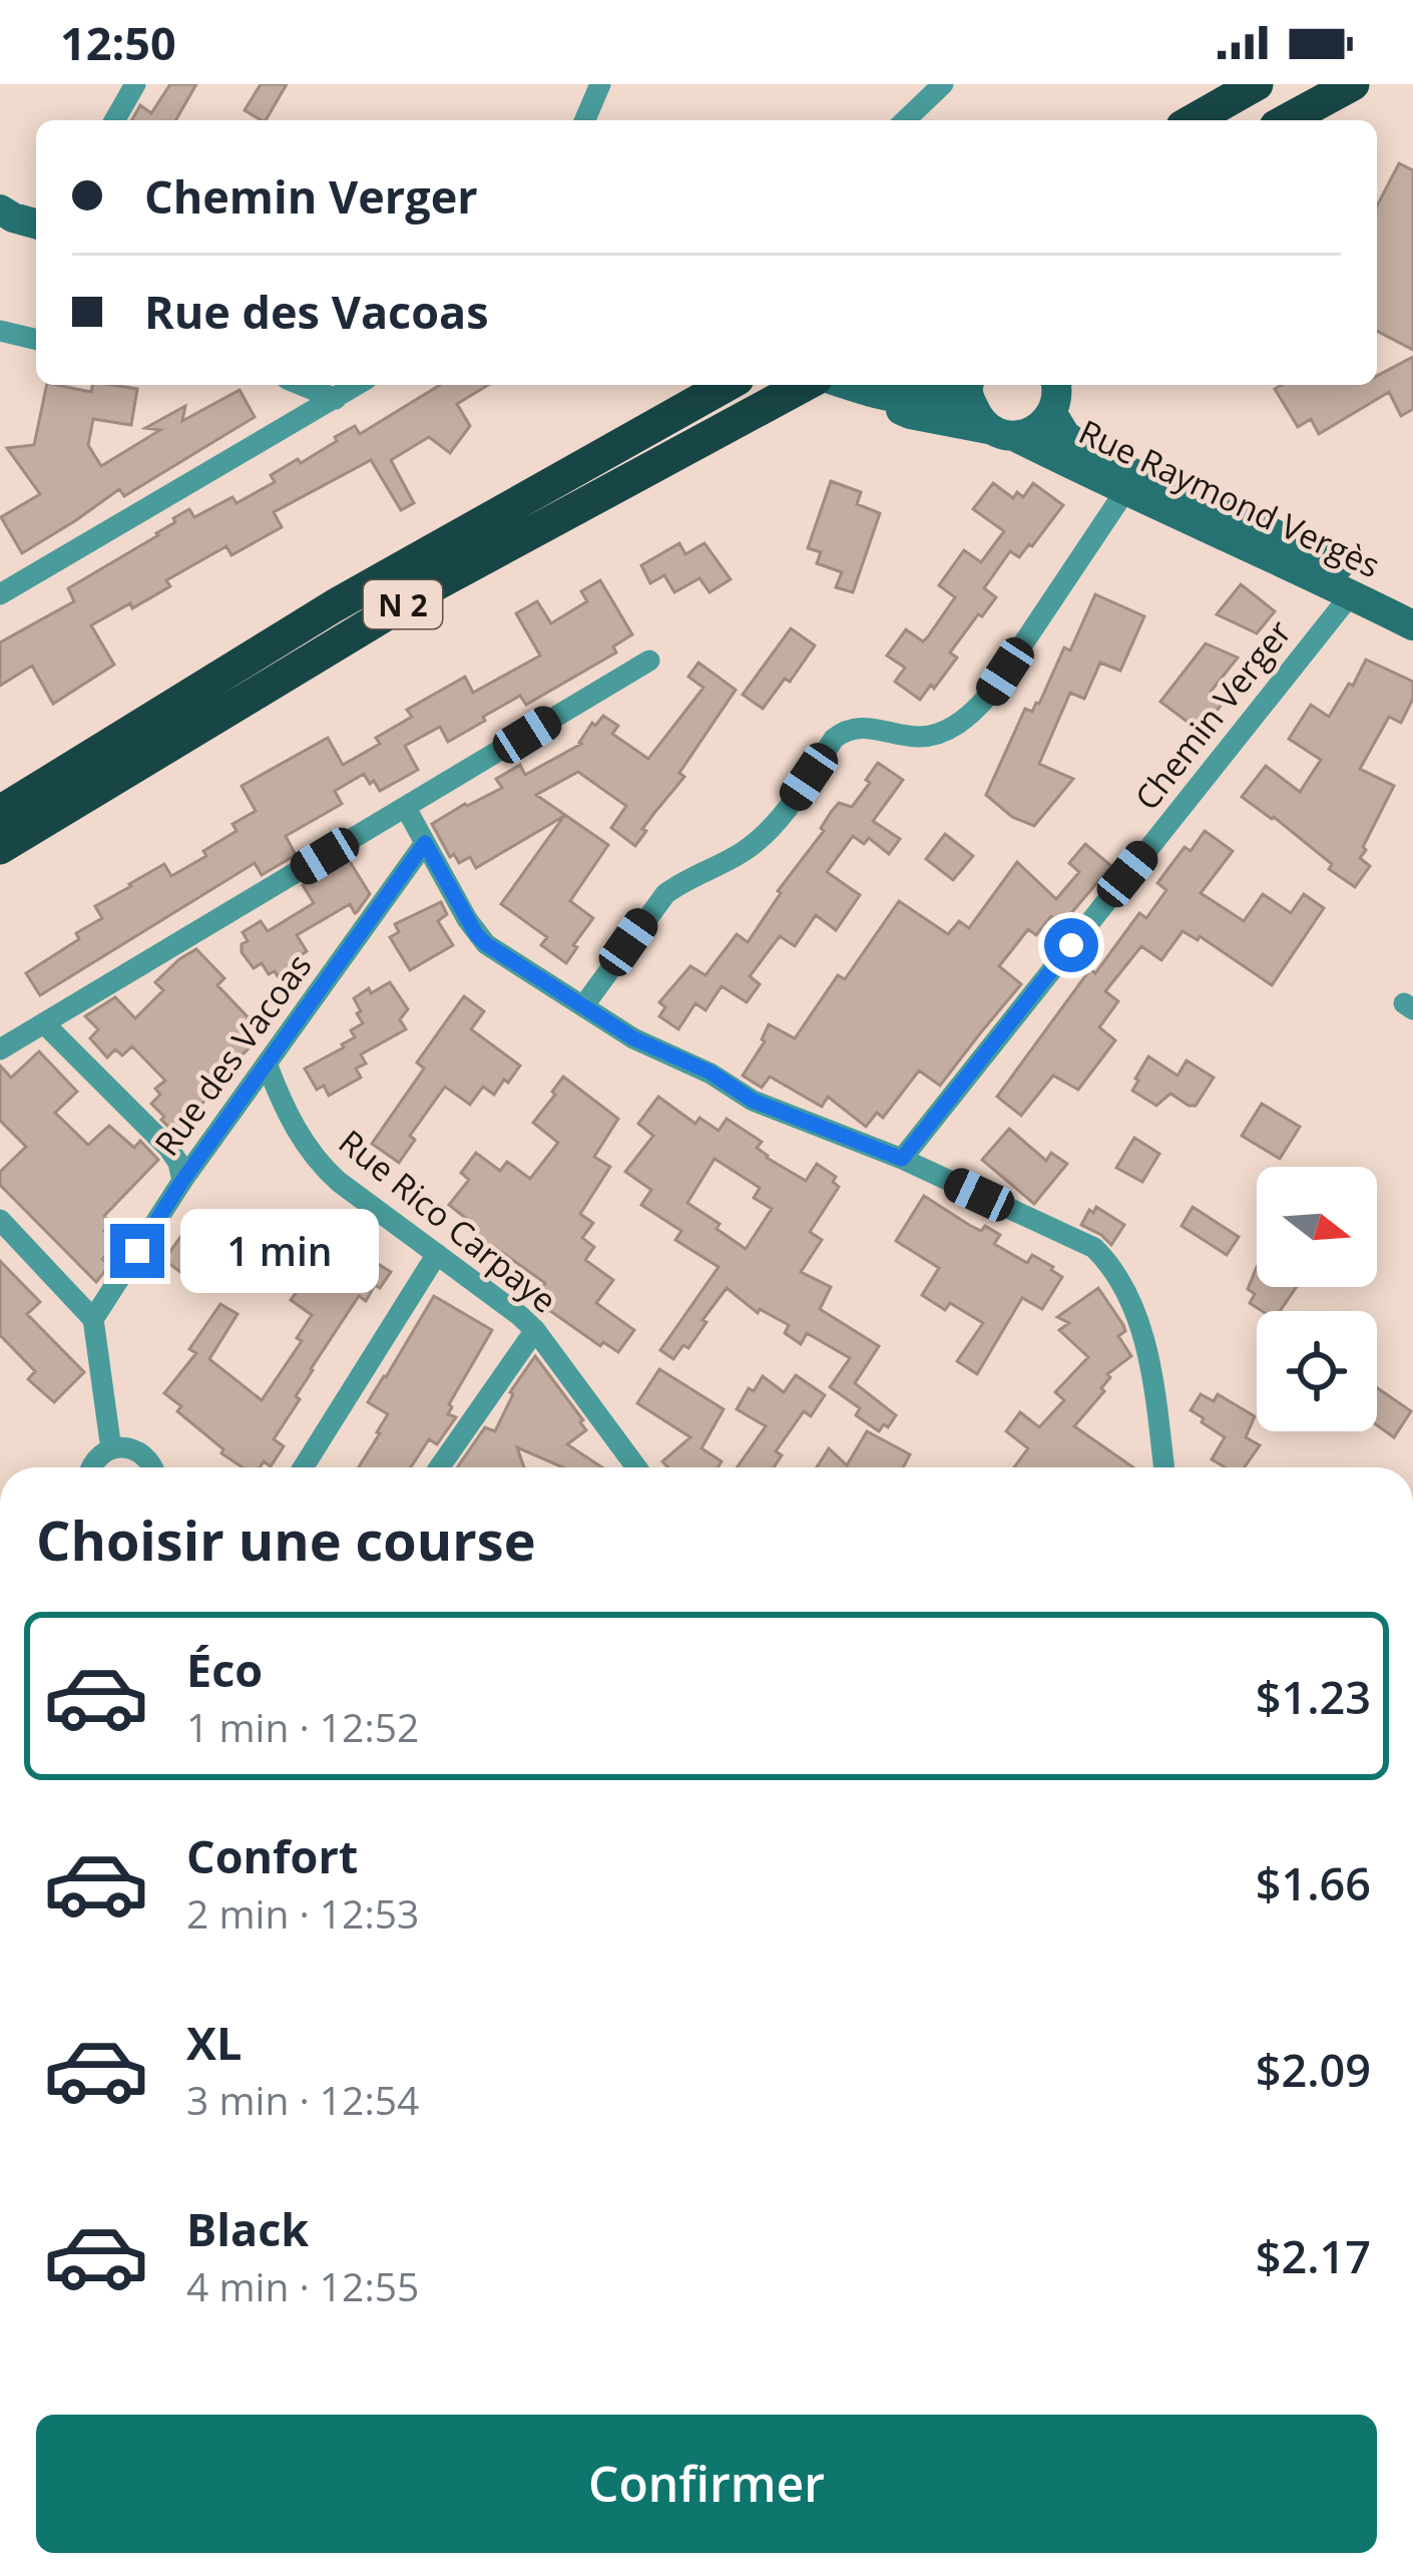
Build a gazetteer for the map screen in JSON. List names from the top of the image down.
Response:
{
  "streets": {
    "highway": ["N 2"],
    "main road": ["Rue Raymond Vergès"],
    "street": ["Chemin Verger", "Rue des Vacoas", "Rue Rico Carpaye"]
  },
  "crossings": [
    ["Rue Raymond Vergès", "Chemin Verger"],
    ["Rue des Vacoas", "Rue Rico Carpaye"]
  ],
  "north": "right",
  "page": {
    "status": "12:50",
    "banner": ["Chemin Verger", "Rue des Vacoas"],
    "bubble": "1 min",
    "heading": "Choisir une course",
    "list": [
      {
        "name": "Éco",
        "note": "1 min · 12:52",
        "value": "$1.23"
      },
      {
        "name": "Confort",
        "note": "2 min · 12:53",
        "value": "$1.66"
      },
      {
        "name": "XL",
        "note": "3 min · 12:54",
        "value": "$2.09"
      },
      {
        "name": "Black",
        "note": "4 min · 12:55",
        "value": "$2.17"
      }
    ],
    "buttons": "Confirmer"
  }
}
